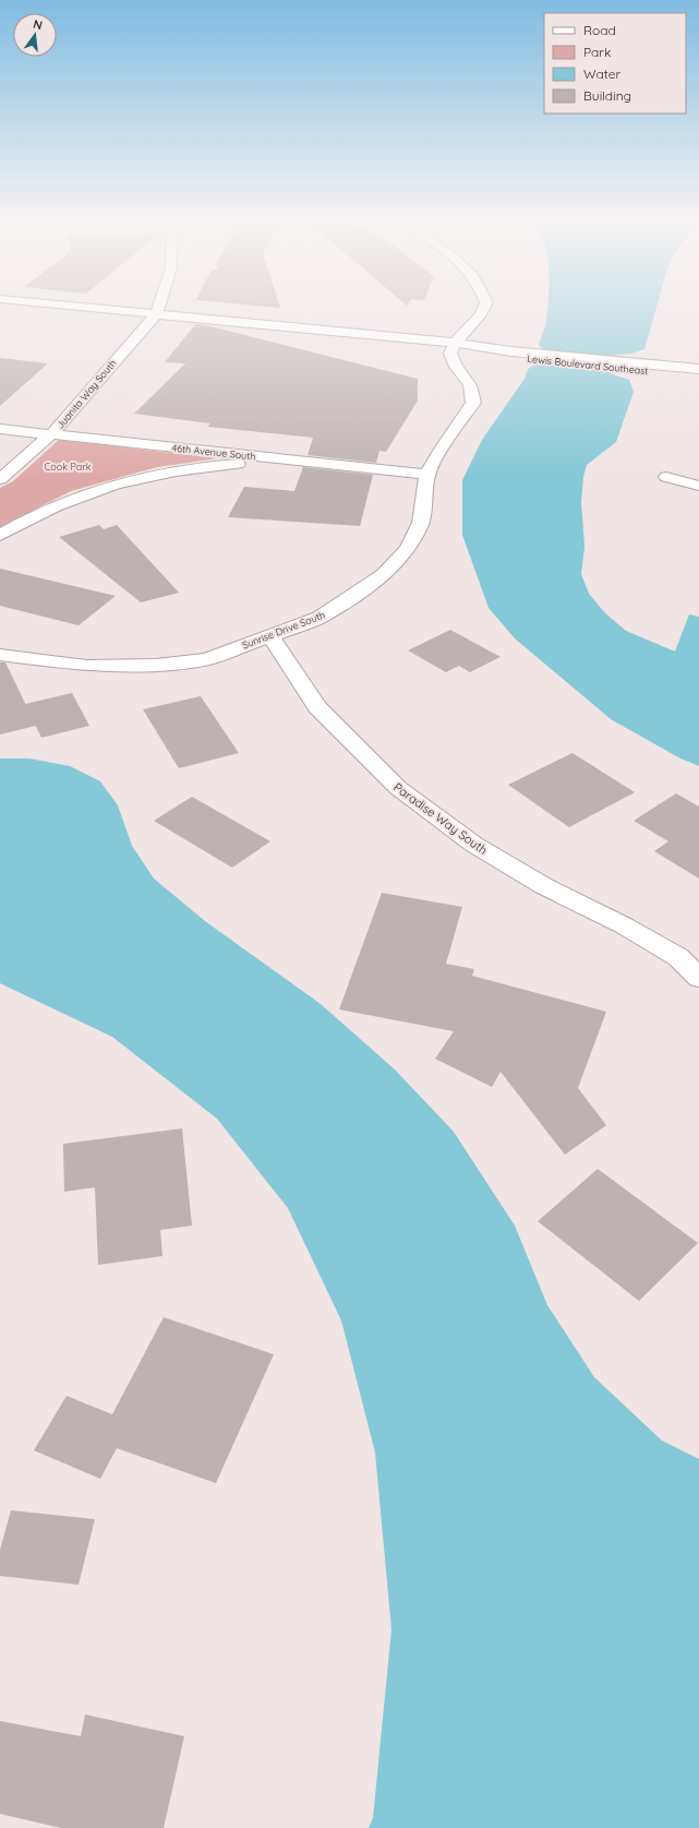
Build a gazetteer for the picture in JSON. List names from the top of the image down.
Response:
{
  "streets": {
    "street": [
      "Lewis Boulevard Southeast",
      "Juanita Way South",
      "46th Avenue South",
      "Sunrise Drive South",
      "Paradise Way South"
    ]
  },
  "crossings": [
    ["Lewis Boulevard Southeast", "Sunrise Drive South"],
    ["Juanita Way South", "46th Avenue South"],
    ["46th Avenue South", "Sunrise Drive South"],
    ["Sunrise Drive South", "Paradise Way South"]
  ],
  "parks": ["Cook Park"],
  "legend": [
    "Road",
    "Park",
    "Water",
    "Building"
  ],
  "north": "top"
}
